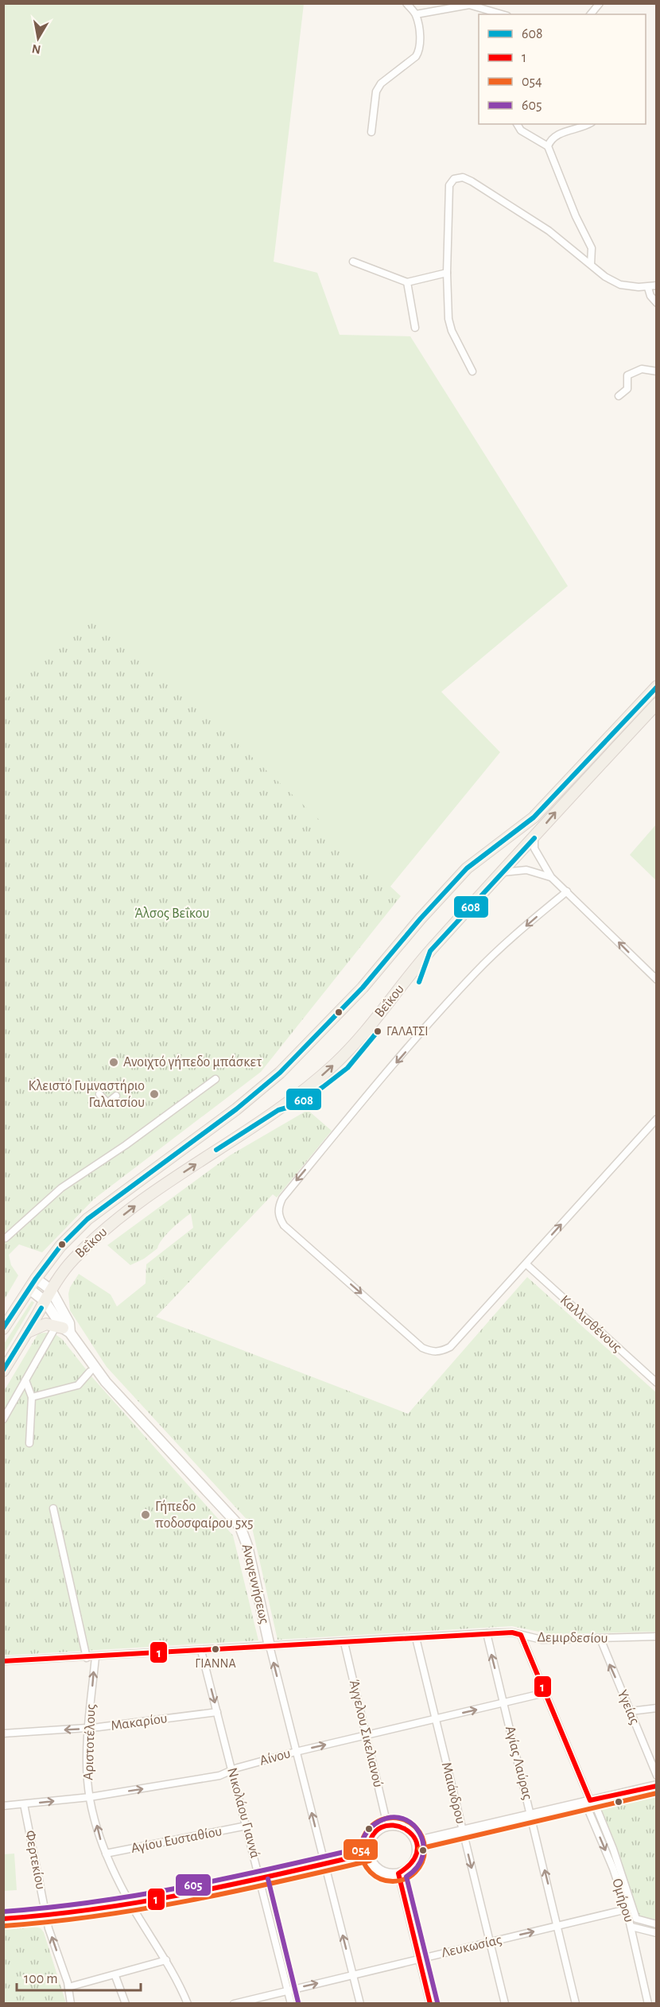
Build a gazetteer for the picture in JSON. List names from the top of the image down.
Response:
{
  "streets": {
    "main road": ["Βεΐκου"],
    "street": [
      "Καλλισθένους",
      "Αναγεννήσεως",
      "Δεμιρδεσίου",
      "Υγείας",
      "Μακαρίου",
      "Άγγελου Σικελιανού",
      "Αριστοτέλους",
      "Αίνου",
      "Αγίας Λαύρας",
      "Μαιάνδρου",
      "Νικολάου Γιαννά",
      "Αγίου Ευσταθίου",
      "Φερτεκίου",
      "Ομήρου",
      "Λευκωσίας"
    ]
  },
  "crossings": [
    ["Βεΐκου", "Αναγεννήσεως"],
    ["Αναγεννήσεως", "Δεμιρδεσίου"],
    ["Αναγεννήσεως", "Αίνου"],
    ["Αναγεννήσεως", "Λευκωσίας"],
    ["Δεμιρδεσίου", "Υγείας"],
    ["Δεμιρδεσίου", "Άγγελου Σικελιανού"],
    ["Δεμιρδεσίου", "Αριστοτέλους"],
    ["Δεμιρδεσίου", "Αγίας Λαύρας"],
    ["Δεμιρδεσίου", "Μαιάνδρου"],
    ["Δεμιρδεσίου", "Νικολάου Γιαννά"],
    ["Δεμιρδεσίου", "Ομήρου"],
    ["Μακαρίου", "Αριστοτέλους"],
    ["Μακαρίου", "Νικολάου Γιαννά"],
    ["Άγγελου Σικελιανού", "Αίνου"],
    ["Αριστοτέλους", "Αίνου"],
    ["Αριστοτέλους", "Αγίου Ευσταθίου"],
    ["Αίνου", "Αγίας Λαύρας"],
    ["Αίνου", "Μαιάνδρου"],
    ["Αίνου", "Νικολάου Γιαννά"],
    ["Αίνου", "Φερτεκίου"],
    ["Αίνου", "Ομήρου"],
    ["Αγίας Λαύρας", "Λευκωσίας"],
    ["Μαιάνδρου", "Λευκωσίας"],
    ["Νικολάου Γιαννά", "Αγίου Ευσταθίου"],
    ["Νικολάου Γιαννά", "Λευκωσίας"],
    ["Ομήρου", "Λευκωσίας"]
  ],
  "one_way": [
    "Αναγεννήσεως",
    "Υγείας",
    "Μακαρίου",
    "Αίνου",
    "Αγίας Λαύρας",
    "Φερτεκίου"
  ],
  "parks": ["Άλσος Βεΐκου"],
  "places": [
    "ΓΑΛΑΤΣΙ",
    "Ανοιχτό γήπεδο μπάσκετ",
    "Κλειστό Γυμναστήριο Γαλατσίου",
    "Γήπεδο ποδοσφαίρου 5x5",
    "ΓΙΑΝΝΑ"
  ],
  "lines": [
    "transit line 608",
    "transit line 1",
    "transit line 054",
    "transit line 605"
  ],
  "legend": [
    "608",
    "1",
    "054",
    "605"
  ],
  "scale_bar": "100 m",
  "north": "bottom"
}
